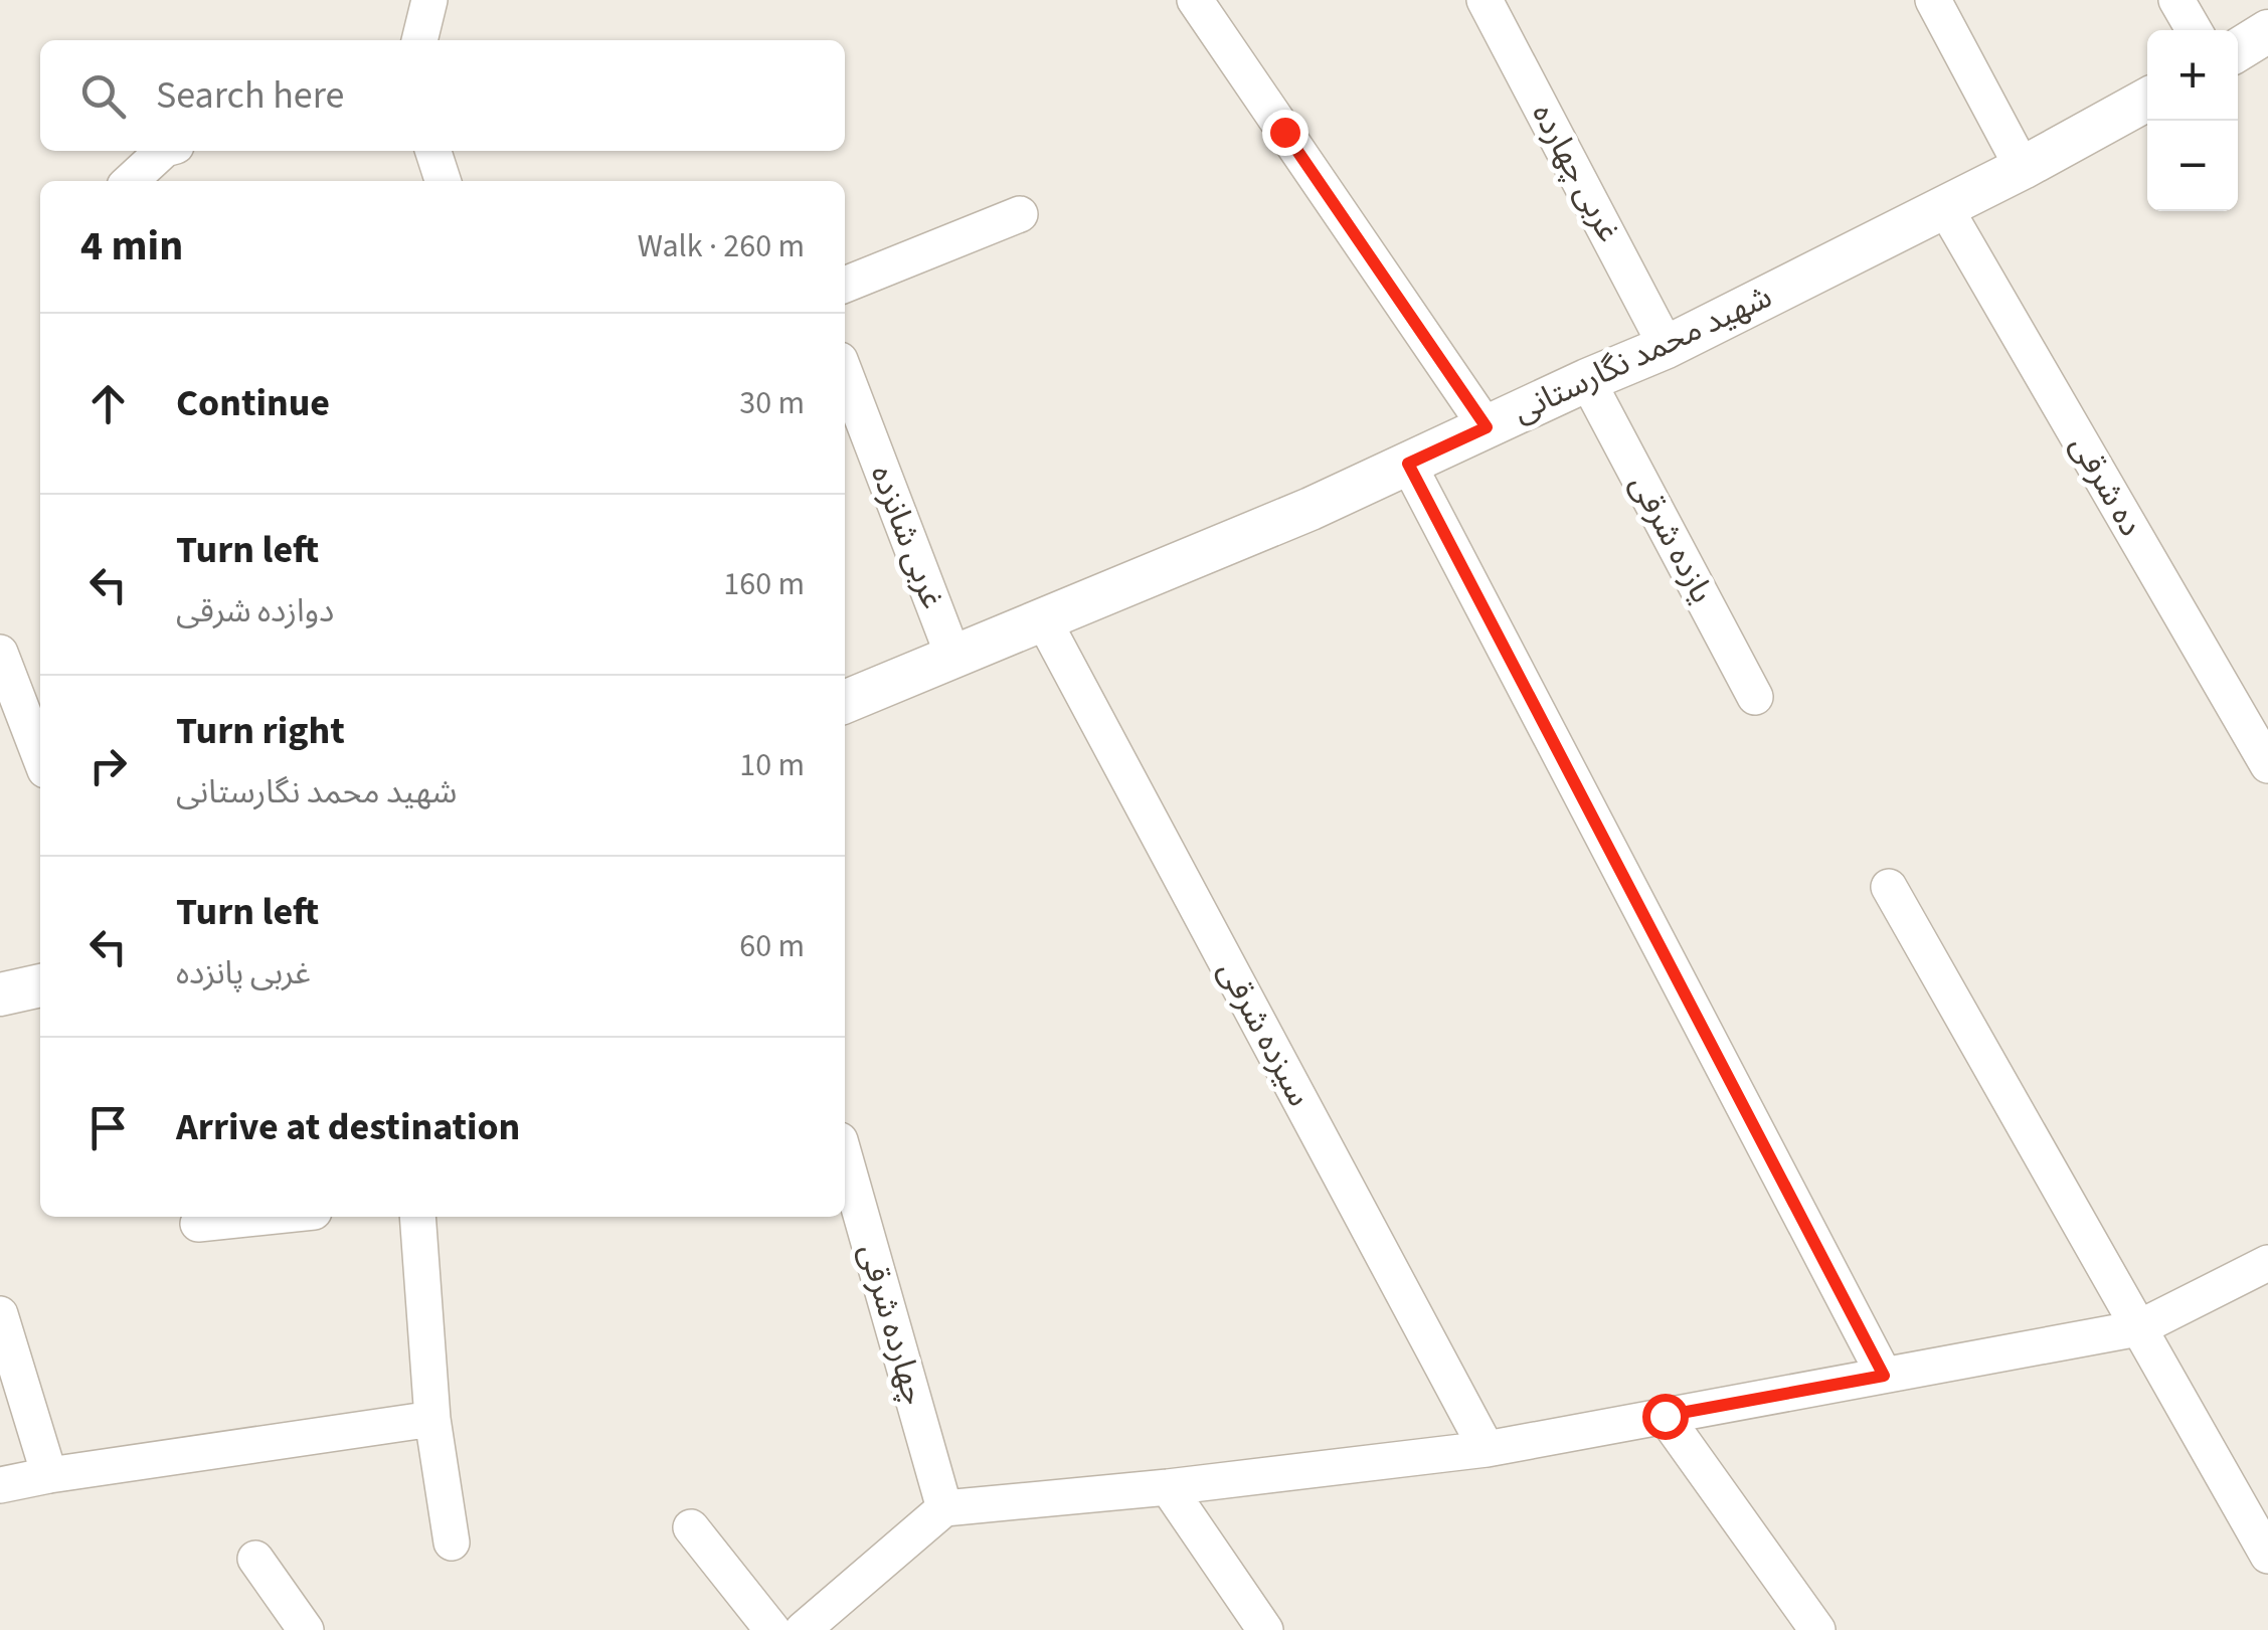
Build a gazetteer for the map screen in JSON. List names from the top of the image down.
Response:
{
  "streets": {
    "street": [
      "غربی چهارده",
      "شهید محمد نگارستانی",
      "ده شرقی",
      "غربی شانزده",
      "یازده شرقی",
      "سیزده شرقی",
      "چهارده شرقی"
    ]
  },
  "crossings": [
    ["غربی چهارده", "شهید محمد نگارستانی"],
    ["شهید محمد نگارستانی", "ده شرقی"],
    ["شهید محمد نگارستانی", "غربی شانزده"],
    ["شهید محمد نگارستانی", "یازده شرقی"],
    ["شهید محمد نگارستانی", "سیزده شرقی"]
  ],
  "page": {
    "map_buttons": ["+", "−"],
    "search": "Search here",
    "heading": ["4 min", "Walk · 260 m"],
    "list": [
      ["Continue", "30 m"],
      ["Turn left", "دوازده شرقی", "160 m"],
      ["Turn right", "شهید محمد نگارستانی", "10 m"],
      ["Turn left", "غربی پانزده", "60 m"],
      "Arrive at destination"
    ]
  }
}
